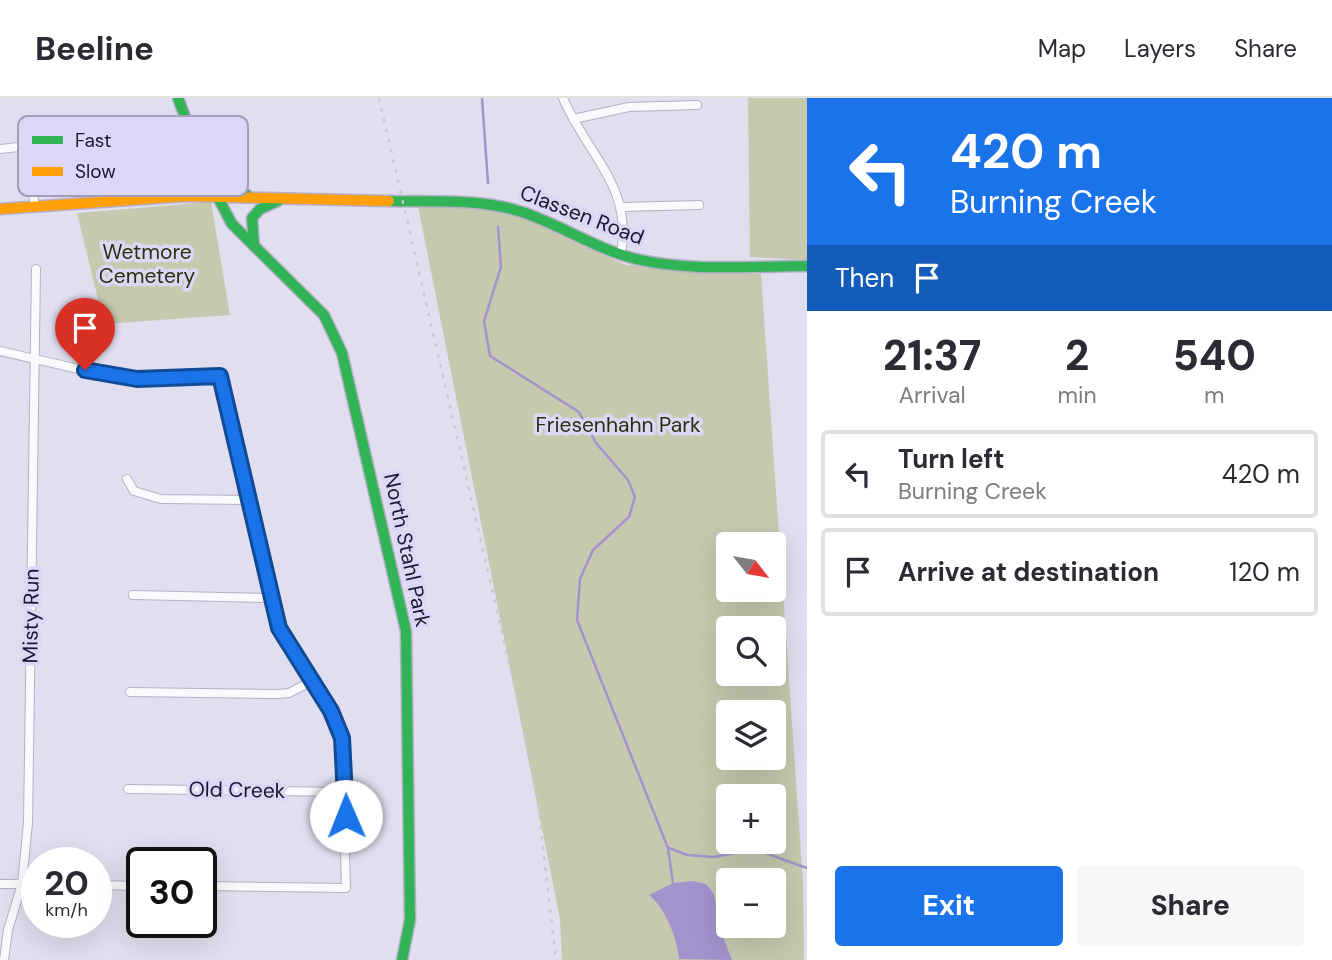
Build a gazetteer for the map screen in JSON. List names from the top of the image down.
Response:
{
  "streets": {
    "street": [
      "Classen Road",
      "North Stahl Park",
      "Misty Run",
      "Old Creek"
    ]
  },
  "crossings": [
    ["Classen Road", "North Stahl Park"]
  ],
  "parks": ["Wetmore Cemetery", "Friesenhahn Park"],
  "legend": ["Fast", "Slow"],
  "north": "bottom right",
  "page": {
    "header": "Beeline",
    "nav": ["Map", "Layers", "Share"],
    "turn": ["420 m", "Burning Creek"],
    "then": "Then",
    "eta": [
      "21:37",
      "Arrival",
      "2",
      "min",
      "540",
      "m"
    ],
    "list": [
      {
        "name": "Turn left",
        "note": "Burning Creek",
        "value": "420 m"
      },
      {
        "name": "Arrive at destination",
        "value": "120 m"
      }
    ],
    "map_buttons": ["+", "−"],
    "speed": "20 km/h",
    "limit": "30",
    "buttons": ["Exit", "Share"]
  }
}
